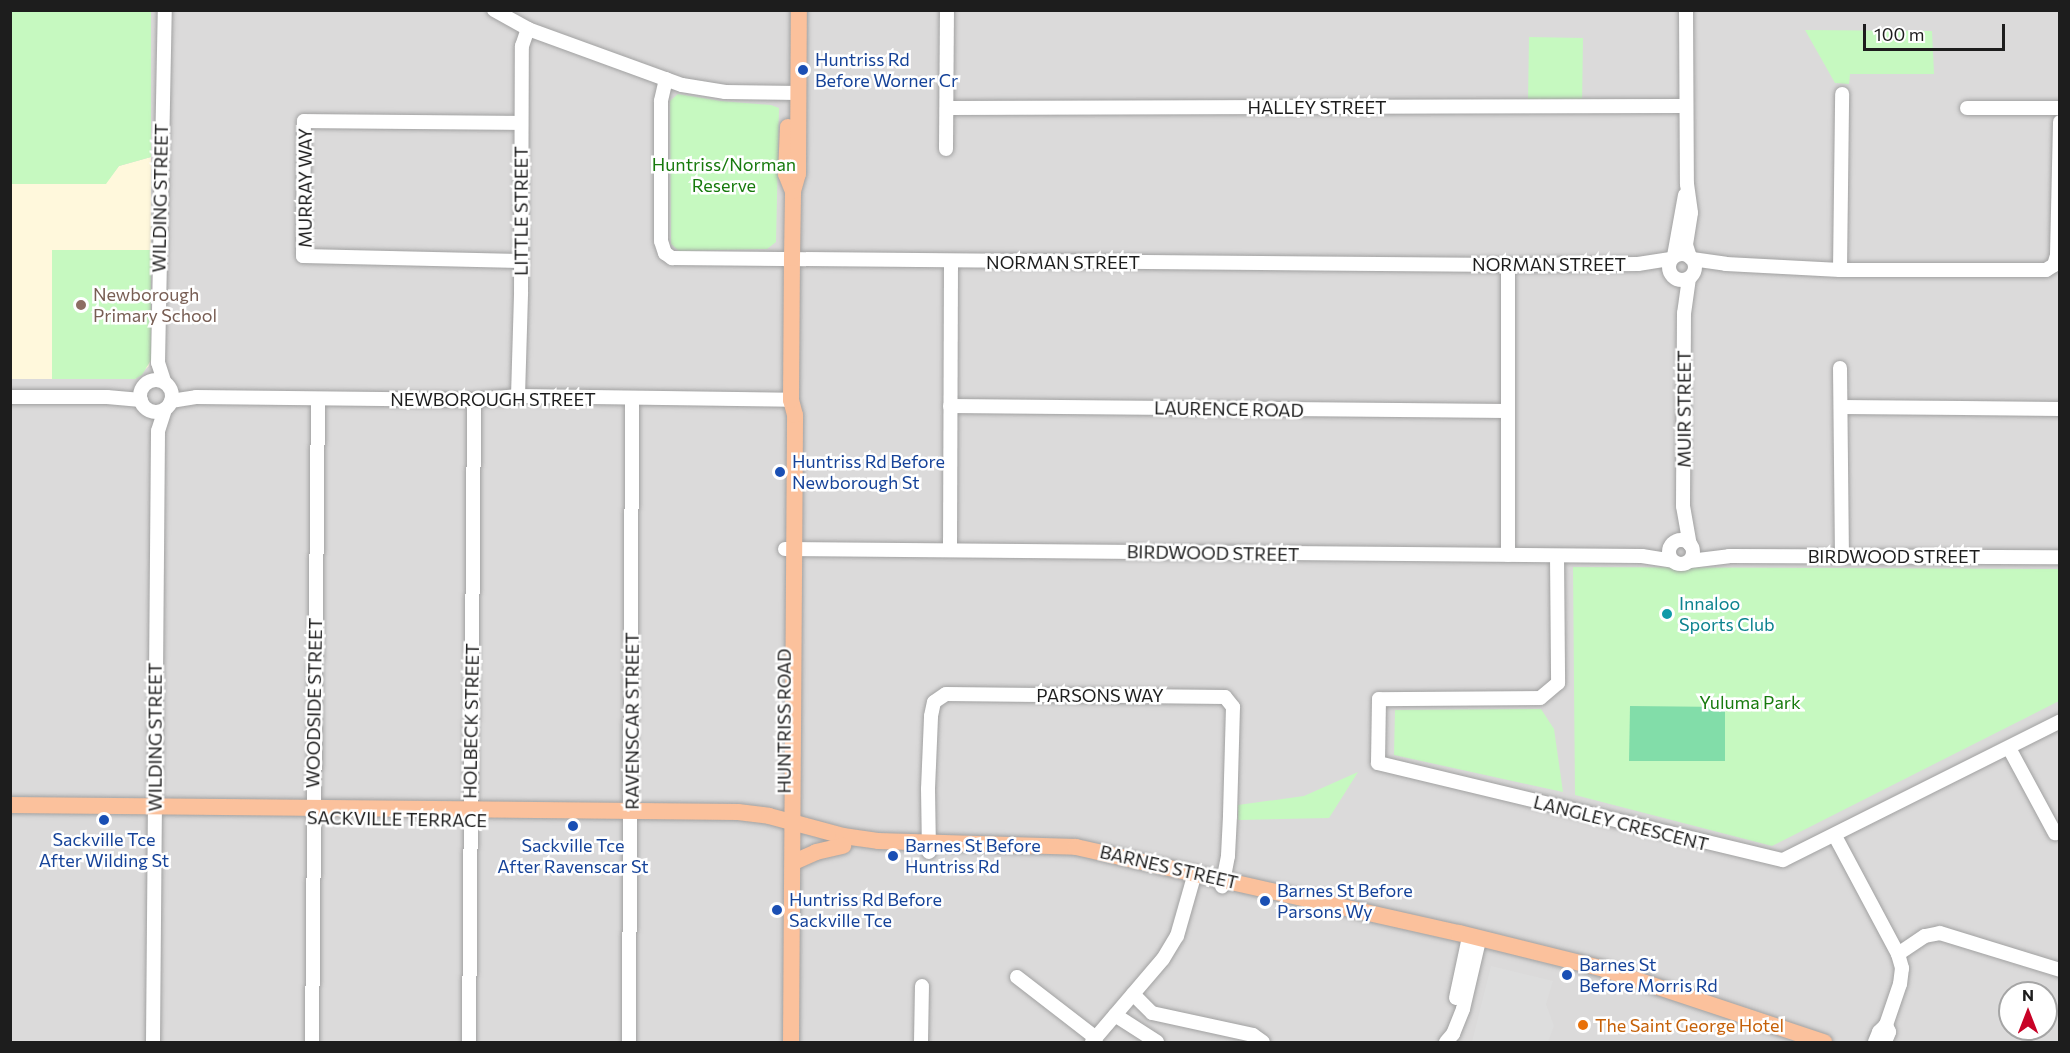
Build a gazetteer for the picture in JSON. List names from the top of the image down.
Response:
{
  "streets": {
    "main road": ["HUNTRISS ROAD", "SACKVILLE TERRACE", "BARNES STREET"],
    "street": [
      "HALLEY STREET",
      "MURRAY WAY",
      "WILDING STREET",
      "LITTLE STREET",
      "NORMAN STREET",
      "NEWBOROUGH STREET",
      "LAURENCE ROAD",
      "MUIR STREET",
      "BIRDWOOD STREET",
      "PARSONS WAY",
      "WOODSIDE STREET",
      "HOLBECK STREET",
      "RAVENSCAR STREET",
      "LANGLEY CRESCENT"
    ]
  },
  "crossings": [
    ["HALLEY STREET", "MUIR STREET"],
    ["MURRAY WAY", "LITTLE STREET"],
    ["WILDING STREET", "NEWBOROUGH STREET"],
    ["WILDING STREET", "SACKVILLE TERRACE"],
    ["LITTLE STREET", "NEWBOROUGH STREET"],
    ["NORMAN STREET", "MUIR STREET"],
    ["NORMAN STREET", "HUNTRISS ROAD"],
    ["NEWBOROUGH STREET", "WOODSIDE STREET"],
    ["NEWBOROUGH STREET", "HOLBECK STREET"],
    ["NEWBOROUGH STREET", "RAVENSCAR STREET"],
    ["NEWBOROUGH STREET", "HUNTRISS ROAD"],
    ["MUIR STREET", "BIRDWOOD STREET"],
    ["BIRDWOOD STREET", "HUNTRISS ROAD"],
    ["BIRDWOOD STREET", "LANGLEY CRESCENT"],
    ["PARSONS WAY", "BARNES STREET"],
    ["WOODSIDE STREET", "SACKVILLE TERRACE"],
    ["HOLBECK STREET", "SACKVILLE TERRACE"],
    ["RAVENSCAR STREET", "SACKVILLE TERRACE"],
    ["HUNTRISS ROAD", "SACKVILLE TERRACE"],
    ["HUNTRISS ROAD", "BARNES STREET"],
    ["SACKVILLE TERRACE", "BARNES STREET"]
  ],
  "parks": ["Huntriss/Norman Reserve", "Yuluma Park"],
  "places": [
    "Huntriss Rd Before Worner Cr",
    "Newborough Primary School",
    "Huntriss Rd Before Newborough St",
    "Innaloo Sports Club",
    "Sackville Tce After Wilding St",
    "Sackville Tce After Ravenscar St",
    "Barnes St Before Huntriss Rd",
    "Barnes St Before Parsons Wy",
    "Huntriss Rd Before Sackville Tce",
    "Barnes St Before Morris Rd",
    "The Saint George Hotel"
  ],
  "scale_bar": "100 m",
  "north": "top"
}
